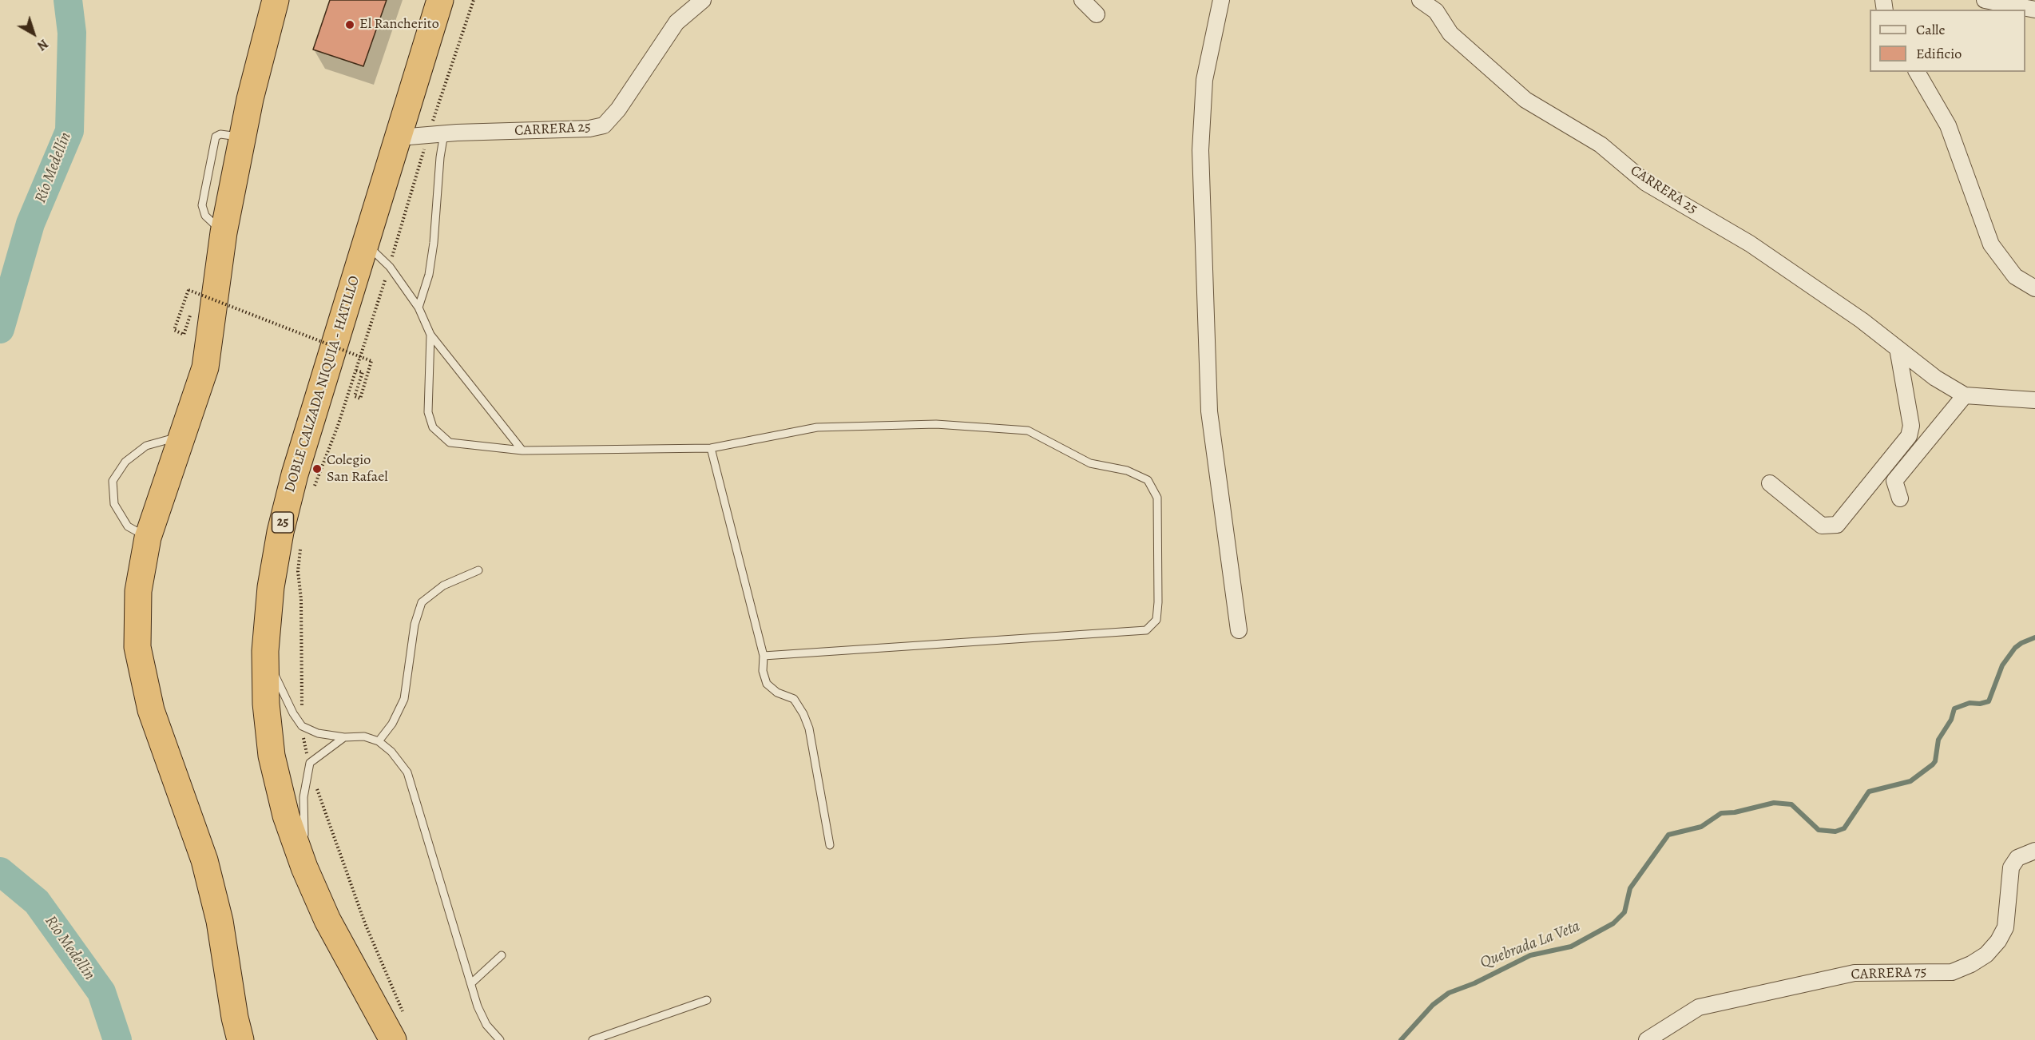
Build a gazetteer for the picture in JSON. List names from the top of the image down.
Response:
{
  "streets": {
    "highway": ["DOBLE CALZADA NIQUIA - HATILLO", "25"],
    "street": ["CARRERA 25", "CARRERA 75"]
  },
  "crossings": [
    ["CARRERA 25", "DOBLE CALZADA NIQUIA - HATILLO"]
  ],
  "water": ["Río Medellín", "Quebrada La Veta"],
  "places": ["El Rancherito", "Colegio San Rafael"],
  "legend": ["Calle", "Edificio"],
  "north": "bottom right"
}
